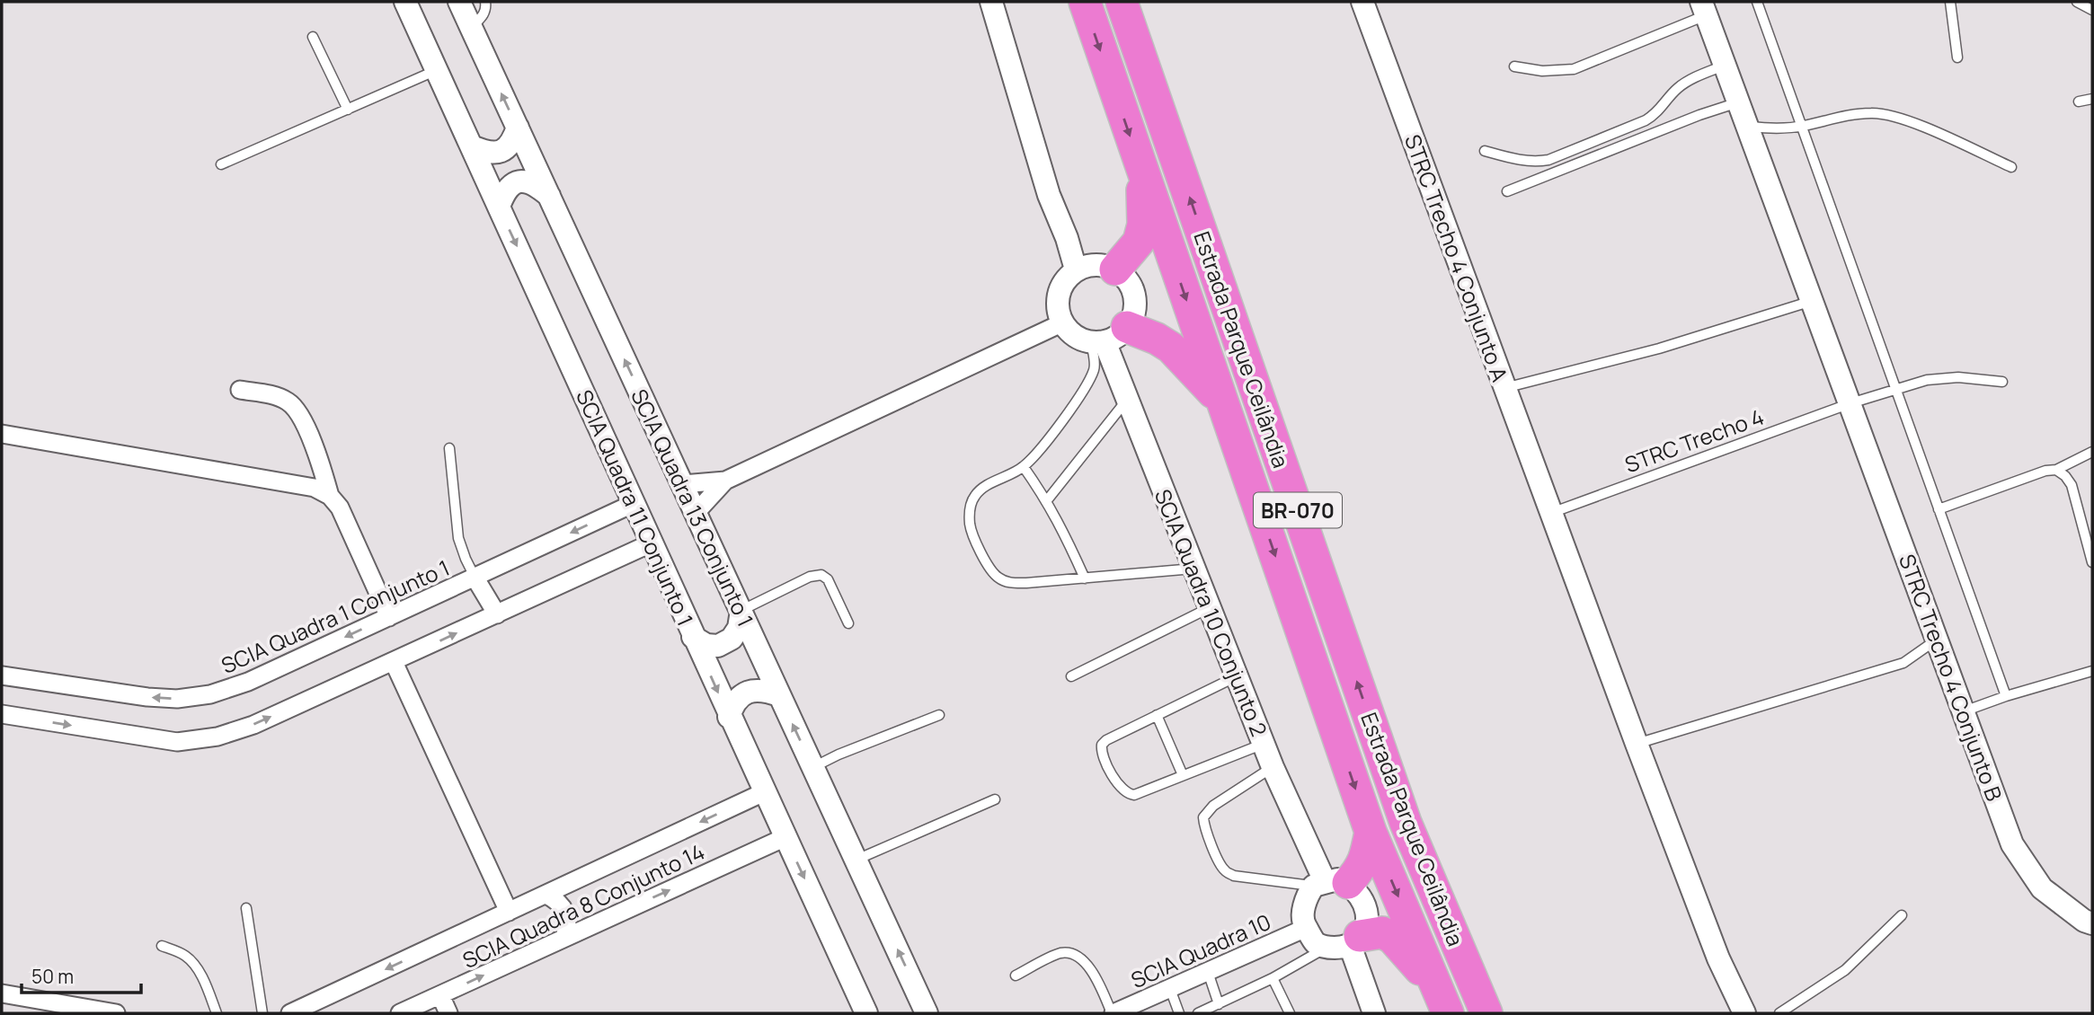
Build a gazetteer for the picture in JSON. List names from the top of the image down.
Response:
{
  "streets": {
    "highway": ["Estrada Parque Ceilândia", "BR-070"],
    "street": [
      "STRC Trecho 4 Conjunto A",
      "SCIA Quadra 11 Conjunto 1",
      "SCIA Quadra 13 Conjunto 1",
      "SCIA Quadra 10 Conjunto 2",
      "SCIA Quadra 1 Conjunto 1",
      "STRC Trecho 4 Conjunto B",
      "SCIA Quadra 8 Conjunto 14",
      "SCIA Quadra 10"
    ],
    "lane": ["STRC Trecho 4"]
  },
  "crossings": [
    ["STRC Trecho 4 Conjunto A", "STRC Trecho 4"],
    ["STRC Trecho 4", "STRC Trecho 4 Conjunto B"],
    ["SCIA Quadra 11 Conjunto 1", "SCIA Quadra 1 Conjunto 1"],
    ["SCIA Quadra 11 Conjunto 1", "SCIA Quadra 8 Conjunto 14"],
    ["SCIA Quadra 10 Conjunto 2", "SCIA Quadra 10"]
  ],
  "one_way": ["SCIA Quadra 11 Conjunto 1", "SCIA Quadra 13 Conjunto 1"],
  "scale_bar": "50 m"
}
